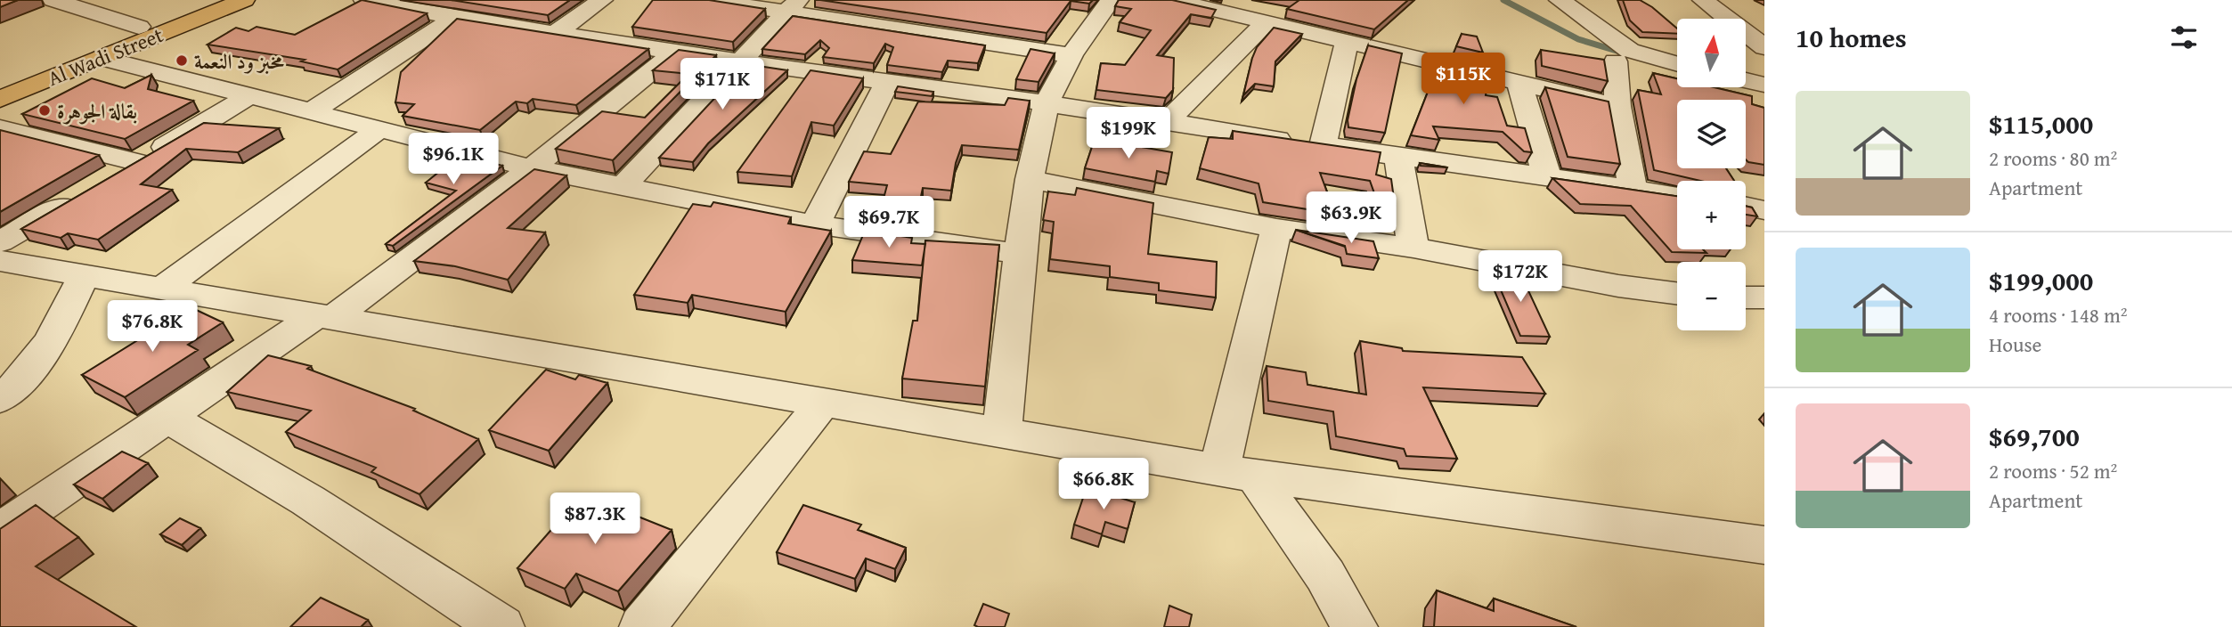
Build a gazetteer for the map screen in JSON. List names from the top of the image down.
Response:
{
  "streets": {
    "main road": ["Al Wadi Street"]
  },
  "places": ["مخبز ود النعمة", "بقالة الجوهرة"],
  "north": "top",
  "page": {
    "heading": "10 homes",
    "map_buttons": ["+", "−"],
    "price": [
      "$115K",
      "$171K",
      "$199K",
      "$96.1K",
      "$63.9K",
      "$69.7K",
      "$172K",
      "$76.8K",
      "$66.8K",
      "$87.3K"
    ],
    "list": [
      {
        "name": "$115,000",
        "note": "2 rooms · 80 m² · Apartment"
      },
      {
        "name": "$199,000",
        "note": "4 rooms · 148 m² · House"
      },
      {
        "name": "$69,700",
        "note": "2 rooms · 52 m² · Apartment"
      }
    ]
  }
}
